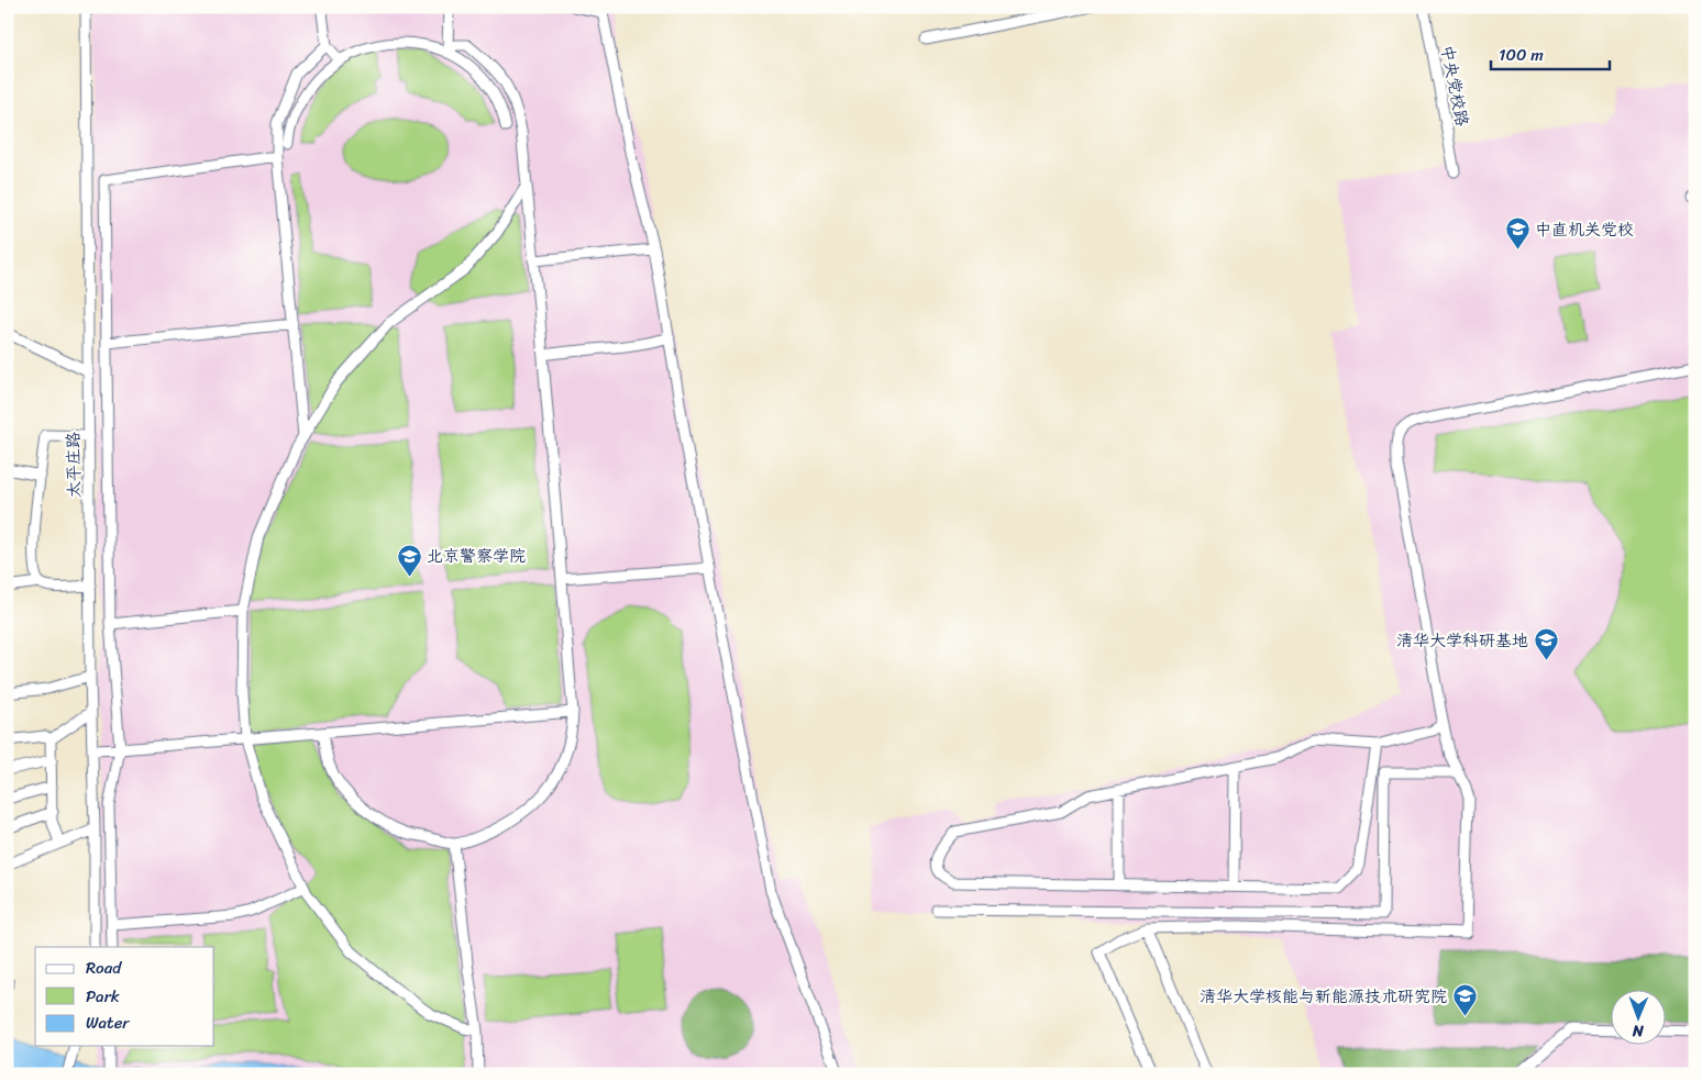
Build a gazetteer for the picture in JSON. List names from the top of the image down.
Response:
{
  "streets": {
    "street": ["中央党校路", "太平庄路"]
  },
  "places": {
    "school or university": [
      "中直机关党校",
      "北京警察学院",
      "清华大学科研基地",
      "清华大学核能与新能源技术研究院"
    ]
  },
  "legend": ["Road", "Park", "Water"],
  "scale_bar": "100 m",
  "north": "bottom"
}
